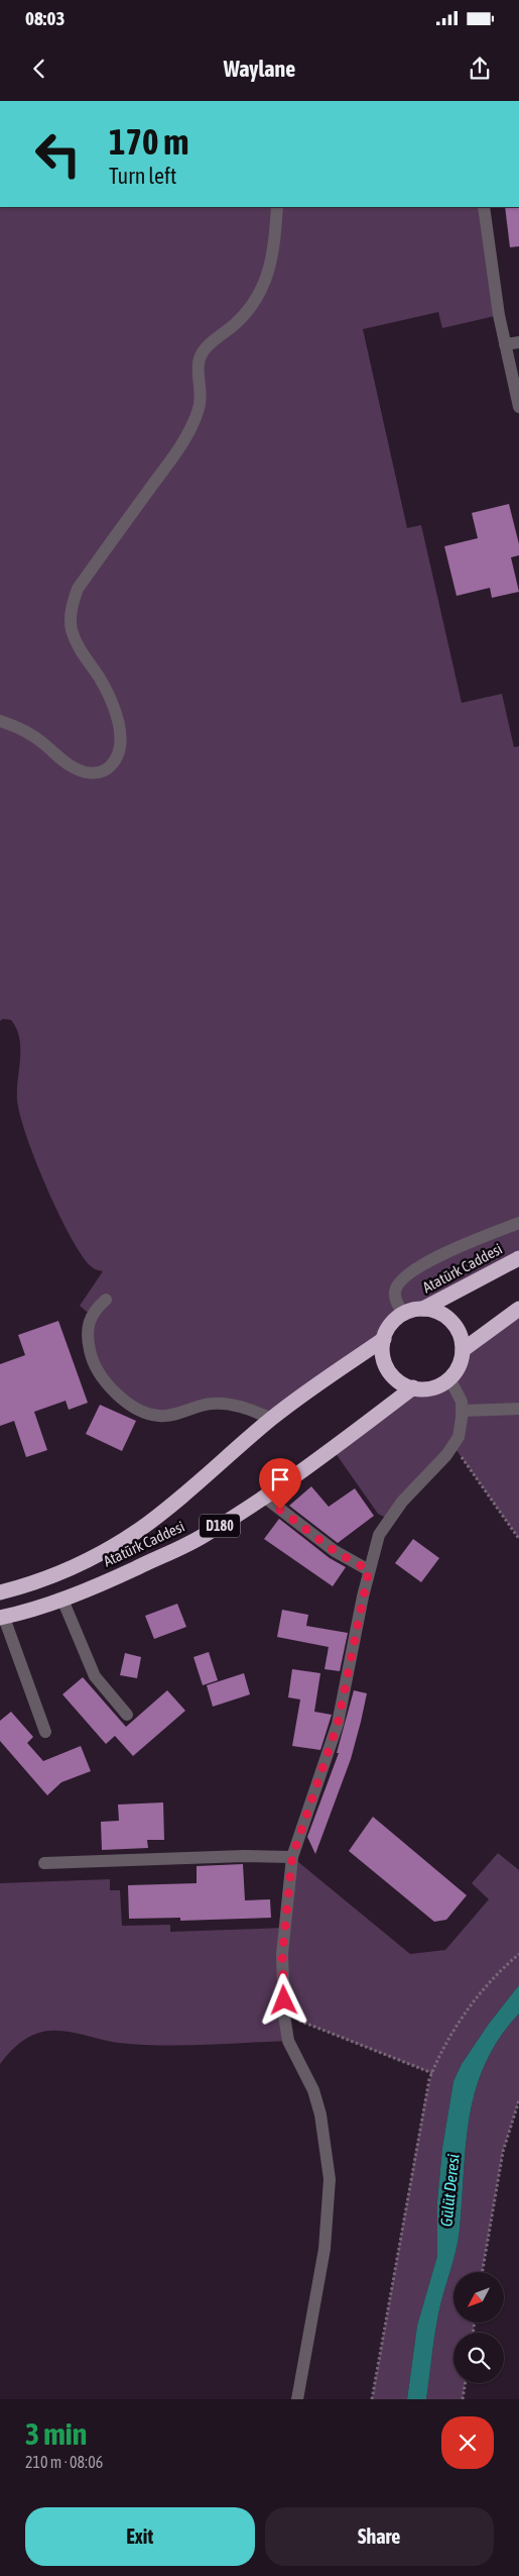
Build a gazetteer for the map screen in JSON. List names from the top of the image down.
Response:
{
  "streets": {
    "highway": ["Atatürk Caddesi", "D180"]
  },
  "water": ["Gülüt Deresi"],
  "north": "bottom left",
  "page": {
    "status": "08:03",
    "header": "Waylane",
    "turn": ["170 m", "Turn left"],
    "heading": ["3 min", "210 m · 08:06"],
    "buttons": ["Exit", "Share"]
  }
}
